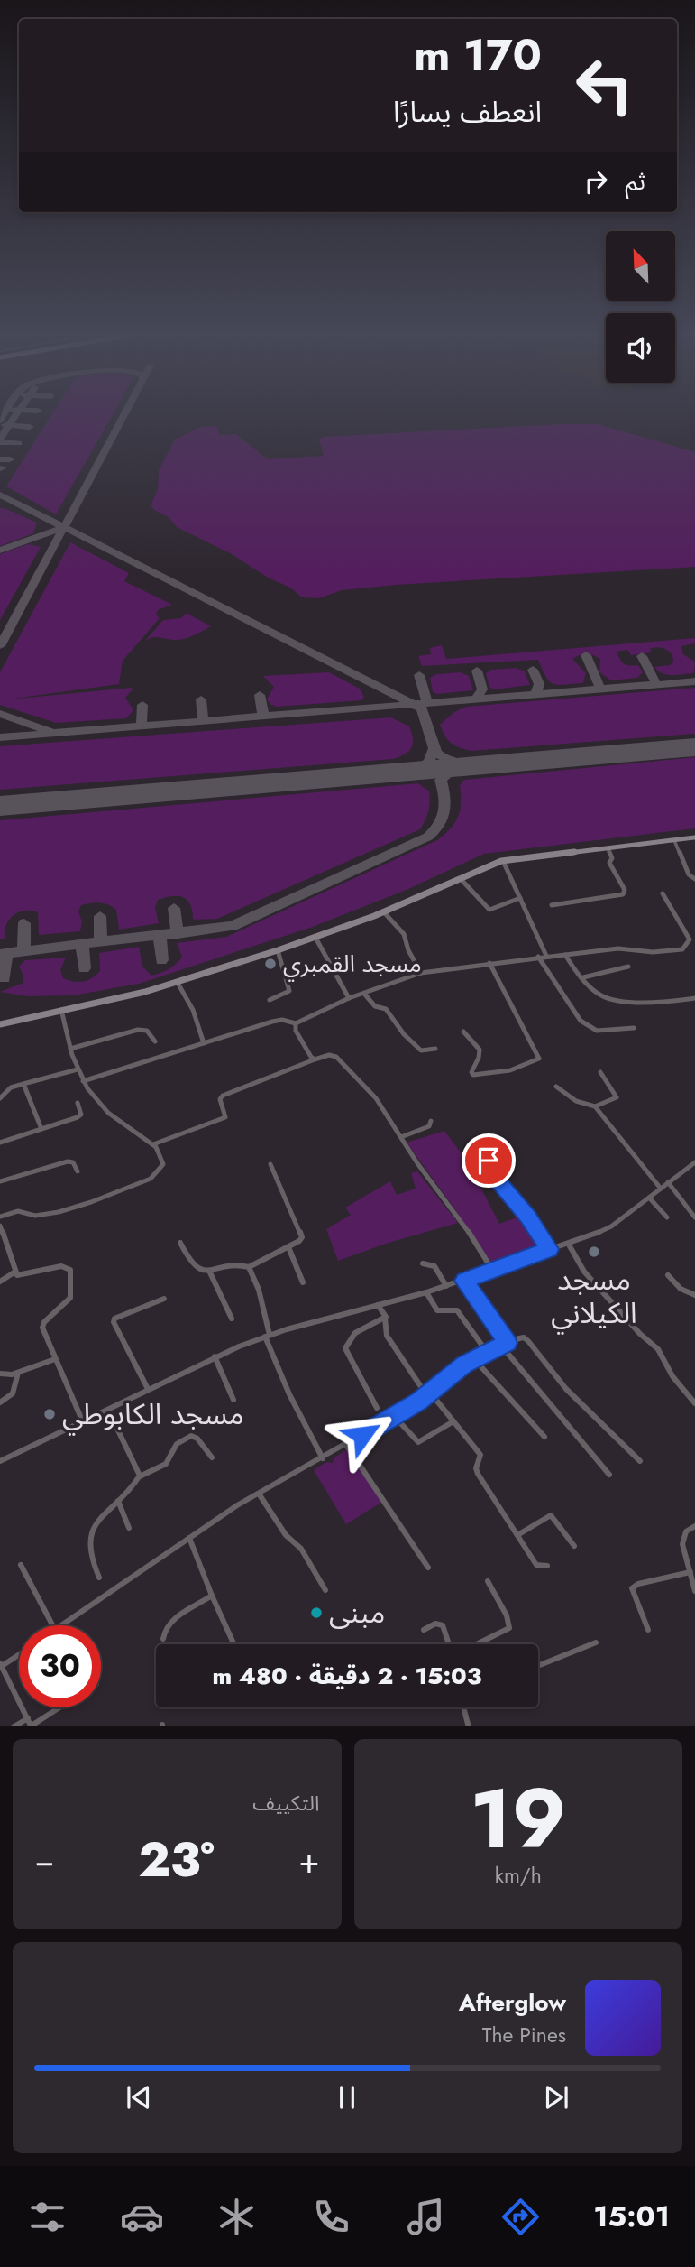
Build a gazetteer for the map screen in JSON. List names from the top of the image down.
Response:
{
  "places": [
    "مسجد القمبري",
    "مسجد الكيلاني",
    "مسجد الكابوطي",
    "مبنى"
  ],
  "north": "top left",
  "page": {
    "turn": ["170 m", "انعطف يسارًا"],
    "then": "ثم",
    "limit": "30",
    "trip": "15:03 · 2 دقيقة · 480 m",
    "tile": [
      ["19", "km/h"],
      "التكييف"
    ],
    "heat": ["−", "23°", "+"],
    "song": ["Afterglow", "The Pines"],
    "tabs": "15:01"
  }
}
